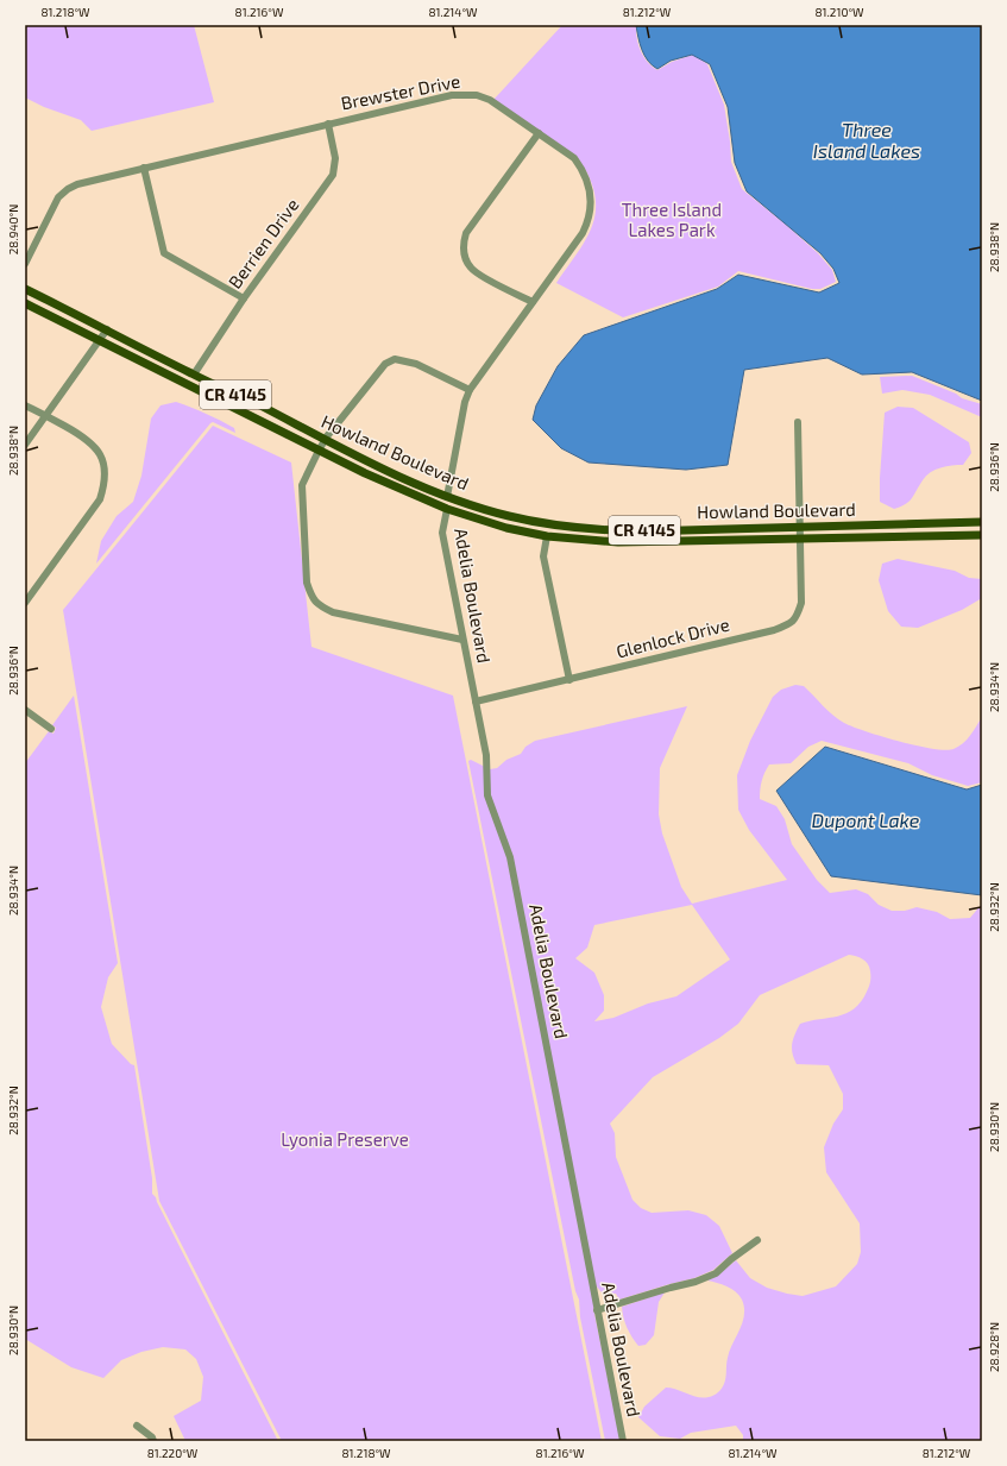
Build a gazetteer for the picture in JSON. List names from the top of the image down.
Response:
{
  "streets": {
    "main road": ["CR 4145", "Howland Boulevard"],
    "street": [
      "Brewster Drive",
      "Berrien Drive",
      "Adelia Boulevard",
      "Glenlock Drive"
    ]
  },
  "crossings": [
    ["Brewster Drive", "Berrien Drive"],
    ["Brewster Drive", "Howland Boulevard"],
    ["Berrien Drive", "Howland Boulevard"],
    ["Howland Boulevard", "Adelia Boulevard"],
    ["Howland Boulevard", "Glenlock Drive"],
    ["Adelia Boulevard", "Glenlock Drive"]
  ],
  "water": ["Three Island Lakes", "Dupont Lake"],
  "parks": ["Three Island Lakes Park", "Lyonia Preserve"],
  "coordinates": [
    "81.218°W",
    "81.216°W",
    "81.214°W",
    "81.212°W",
    "81.210°W",
    "28.940°N",
    "28.938°N",
    "28.936°N",
    "28.934°N",
    "28.932°N",
    "28.930°N",
    "28.928°N",
    "81.220°W"
  ]
}
